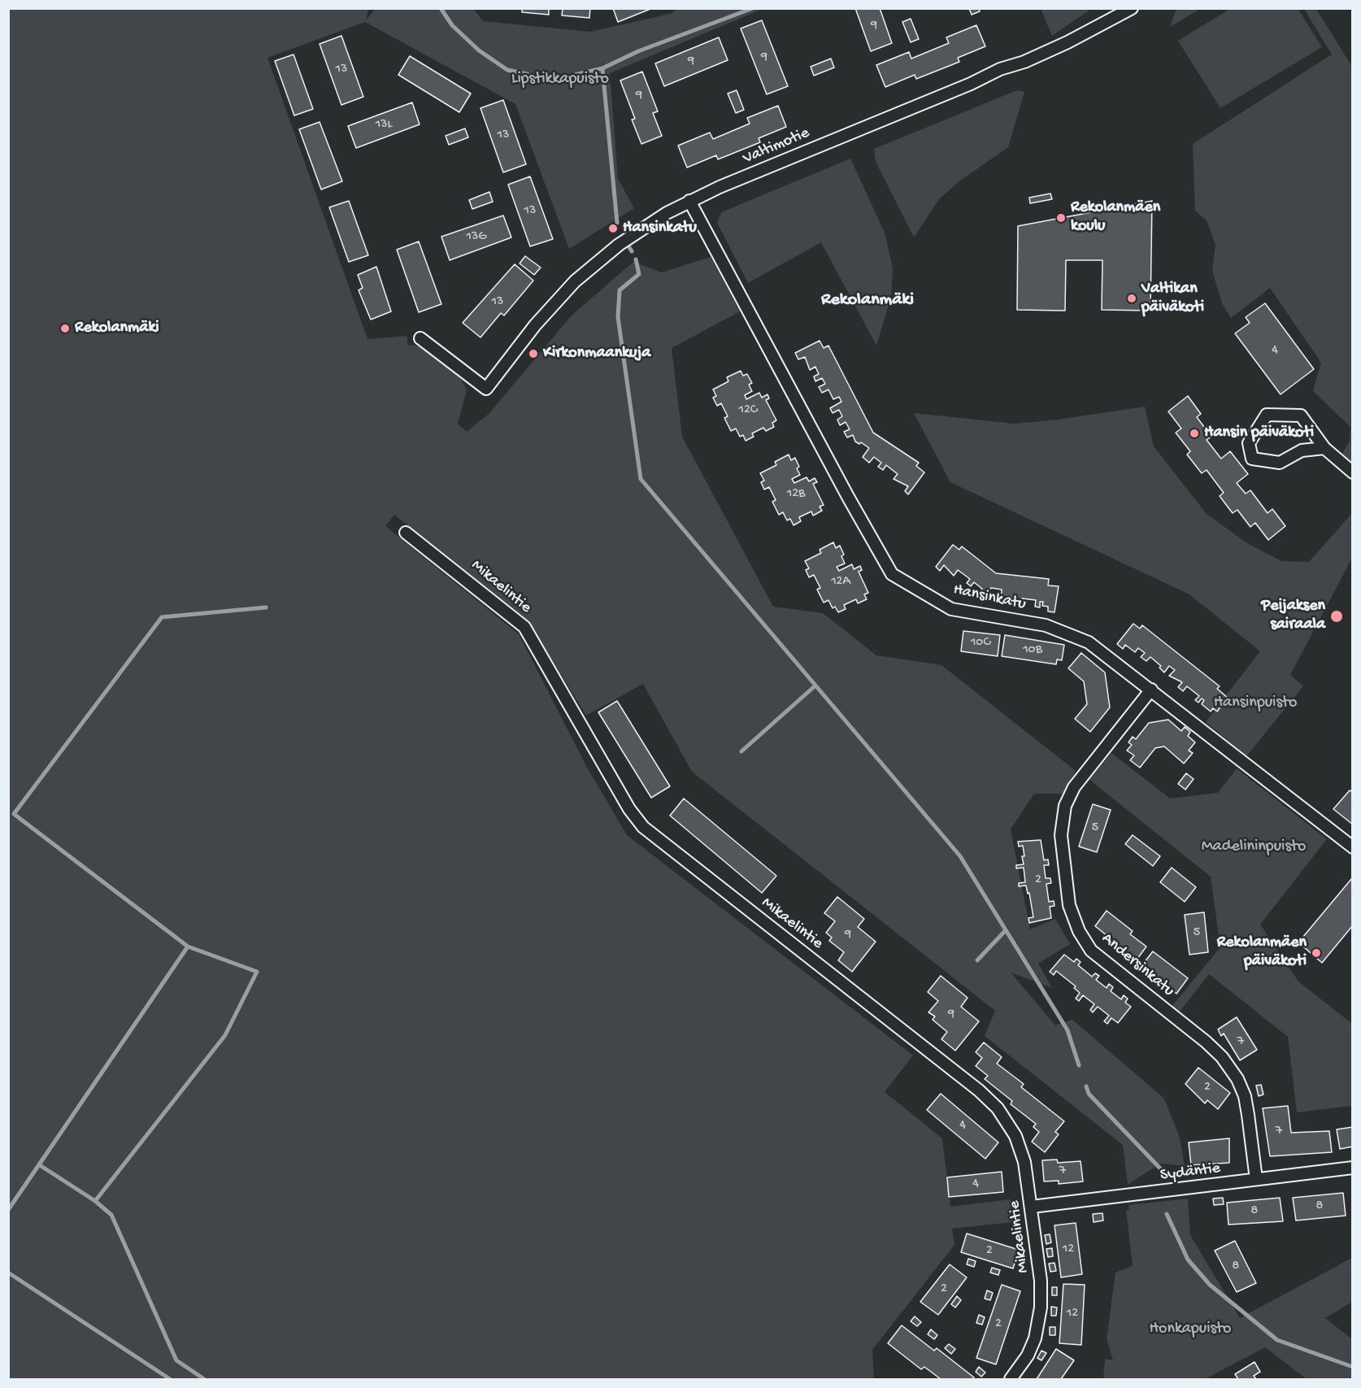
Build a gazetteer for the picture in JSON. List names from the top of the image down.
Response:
{
  "streets": {
    "street": [
      "Valtimotie",
      "Mikaelintie",
      "Hansinkatu",
      "Andersinkatu",
      "Sydäntie"
    ]
  },
  "crossings": [
    ["Valtimotie", "Hansinkatu"],
    ["Mikaelintie", "Sydäntie"],
    ["Hansinkatu", "Andersinkatu"],
    ["Andersinkatu", "Sydäntie"]
  ],
  "districts": ["Rekolanmäki"],
  "parks": [
    "Lipstikkapuisto",
    "Hansinpuisto",
    "Madelininpuisto",
    "Honkapuisto"
  ],
  "places": [
    "Rekolanmäen koulu",
    "Hansinkatu",
    "Valtikan päiväkoti",
    "Rekolanmäki",
    "Kirkonmaankuja",
    "Hansin päiväkoti",
    "Peijaksen sairaala",
    "Rekolanmäen päiväkoti"
  ],
  "house_numbers": [
    "9",
    "9",
    "9",
    "13",
    "9",
    "13L",
    "13",
    "13",
    "13G",
    "13",
    "4",
    "12C",
    "12B",
    "12A",
    "10C",
    "10B",
    "5",
    "2",
    "5",
    "9",
    "9",
    "7",
    "2",
    "4",
    "7",
    "7",
    "4",
    "8",
    "8",
    "12",
    "2",
    "8",
    "2",
    "12",
    "2"
  ]
}
